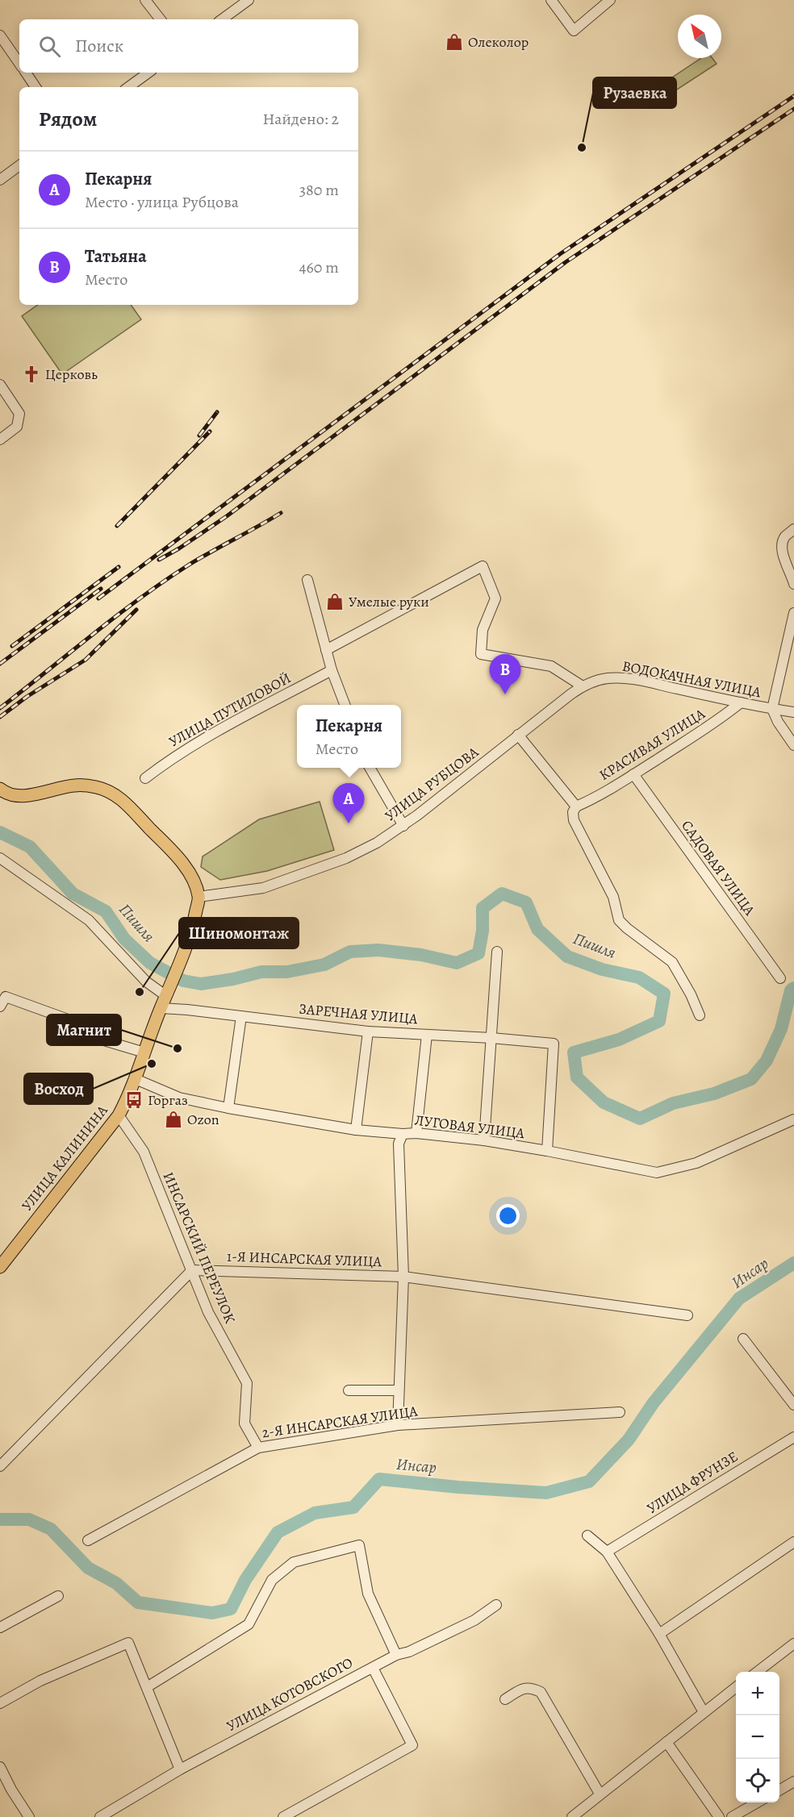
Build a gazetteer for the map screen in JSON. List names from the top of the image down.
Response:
{
  "streets": {
    "main road": ["УЛИЦА КАЛИНИНА"],
    "street": [
      "ВОДОКАЧНАЯ УЛИЦА",
      "УЛИЦА ПУТИЛОВОЙ",
      "КРАСИВАЯ УЛИЦА",
      "УЛИЦА РУБЦОВА",
      "САДОВАЯ УЛИЦА",
      "ЗАРЕЧНАЯ УЛИЦА",
      "ЛУГОВАЯ УЛИЦА",
      "ИНСАРСКИЙ ПЕРЕУЛОК",
      "1-Я ИНСАРСКАЯ УЛИЦА",
      "2-Я ИНСАРСКАЯ УЛИЦА",
      "УЛИЦА ФРУНЗЕ",
      "УЛИЦА КОТОВСКОГО"
    ]
  },
  "crossings": [
    ["ВОДОКАЧНАЯ УЛИЦА", "КРАСИВАЯ УЛИЦА"],
    ["ВОДОКАЧНАЯ УЛИЦА", "УЛИЦА РУБЦОВА"],
    ["КРАСИВАЯ УЛИЦА", "САДОВАЯ УЛИЦА"],
    ["УЛИЦА РУБЦОВА", "УЛИЦА КАЛИНИНА"],
    ["ЗАРЕЧНАЯ УЛИЦА", "ЛУГОВАЯ УЛИЦА"],
    ["ЗАРЕЧНАЯ УЛИЦА", "УЛИЦА КАЛИНИНА"],
    ["ЛУГОВАЯ УЛИЦА", "УЛИЦА КАЛИНИНА"],
    ["УЛИЦА КАЛИНИНА", "ИНСАРСКИЙ ПЕРЕУЛОК"],
    ["ИНСАРСКИЙ ПЕРЕУЛОК", "1-Я ИНСАРСКАЯ УЛИЦА"],
    ["ИНСАРСКИЙ ПЕРЕУЛОК", "2-Я ИНСАРСКАЯ УЛИЦА"]
  ],
  "water": ["Пишля", "Инсар"],
  "places": {
    "shop": ["Олеколор", "Умелые руки", "Ozon"],
    "other": [
      "Рузаевка",
      "Шиномонтаж",
      "Магнит",
      "Восход"
    ],
    "church": ["Церковь"],
    "bus stop": ["Горгаз"]
  },
  "north": "top left",
  "page": {
    "search": "Поиск",
    "heading": ["Рядом", "Найдено: 2"],
    "list": [
      {
        "mark": "A",
        "name": "Пекарня",
        "note": "Место · улица Рубцова",
        "value": "380 m"
      },
      {
        "mark": "B",
        "name": "Татьяна",
        "note": "Место",
        "value": "460 m"
      }
    ],
    "pins": ["B", "A"],
    "popup": ["Пекарня", "Место"],
    "map_buttons": ["+", "−"]
  }
}
